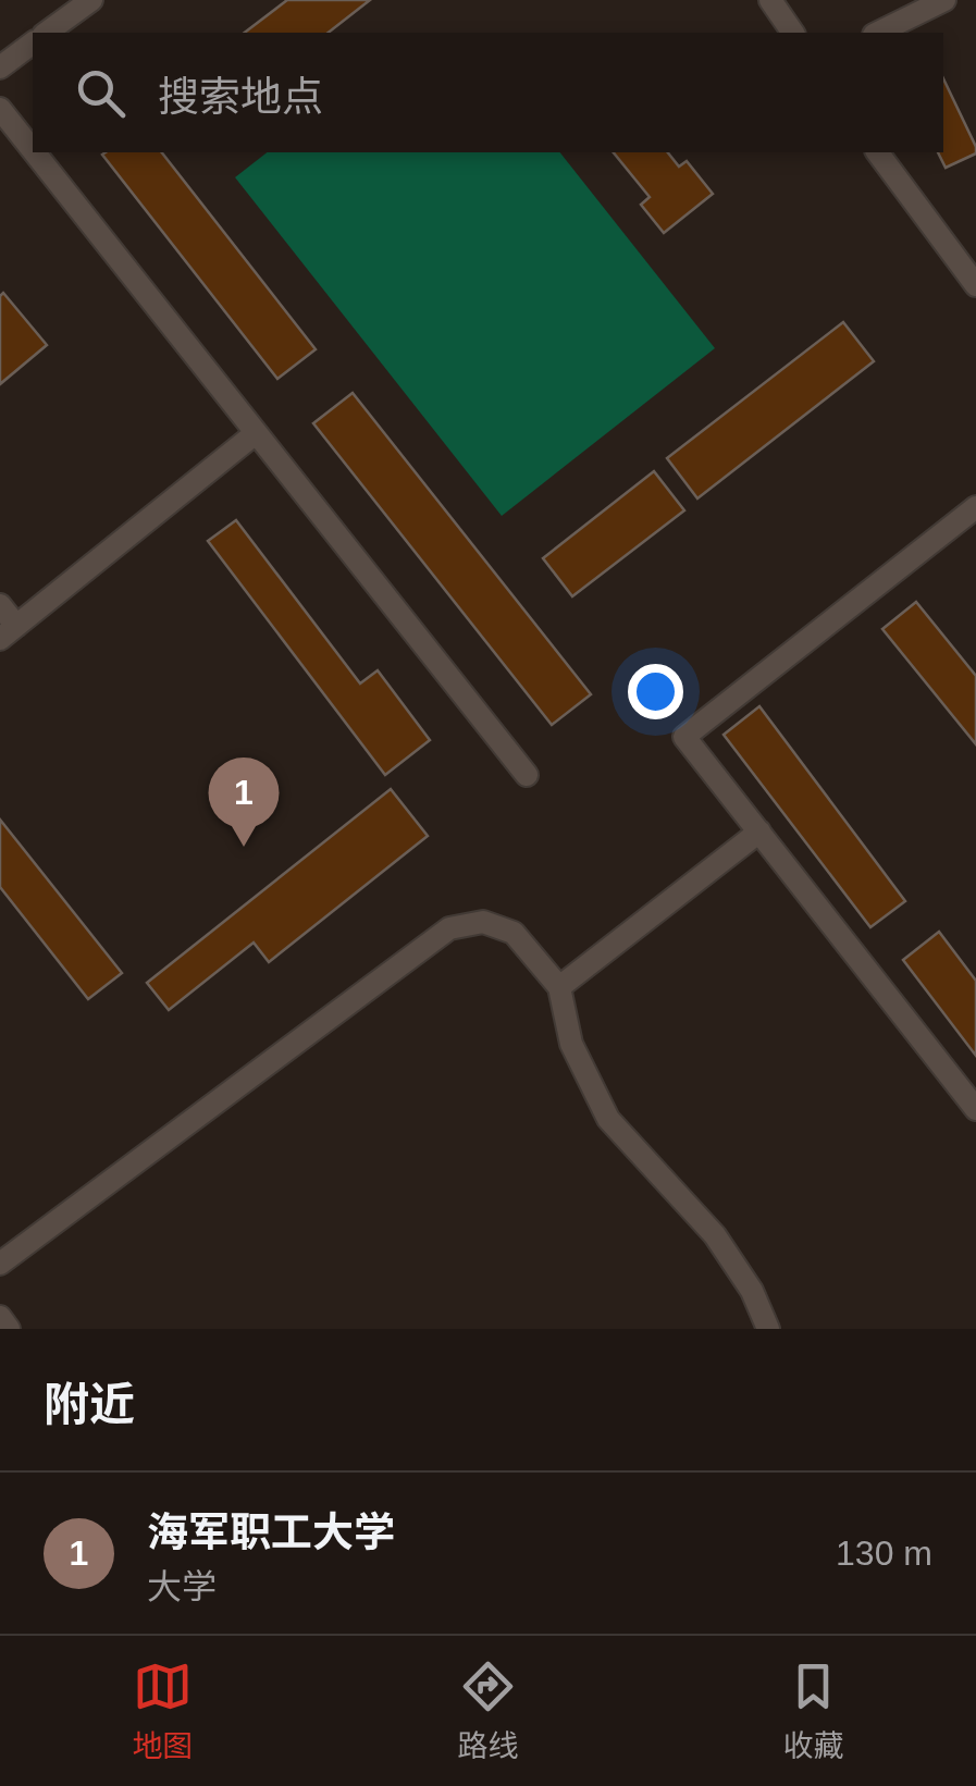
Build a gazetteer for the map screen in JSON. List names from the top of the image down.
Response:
{
  "page": {
    "search": "搜索地点",
    "pins": "1",
    "heading": "附近",
    "list": [
      {
        "mark": "1",
        "name": "海军职工大学",
        "note": "大学",
        "value": "130 m"
      }
    ],
    "nav": ["地图", "路线", "收藏"]
  }
}
